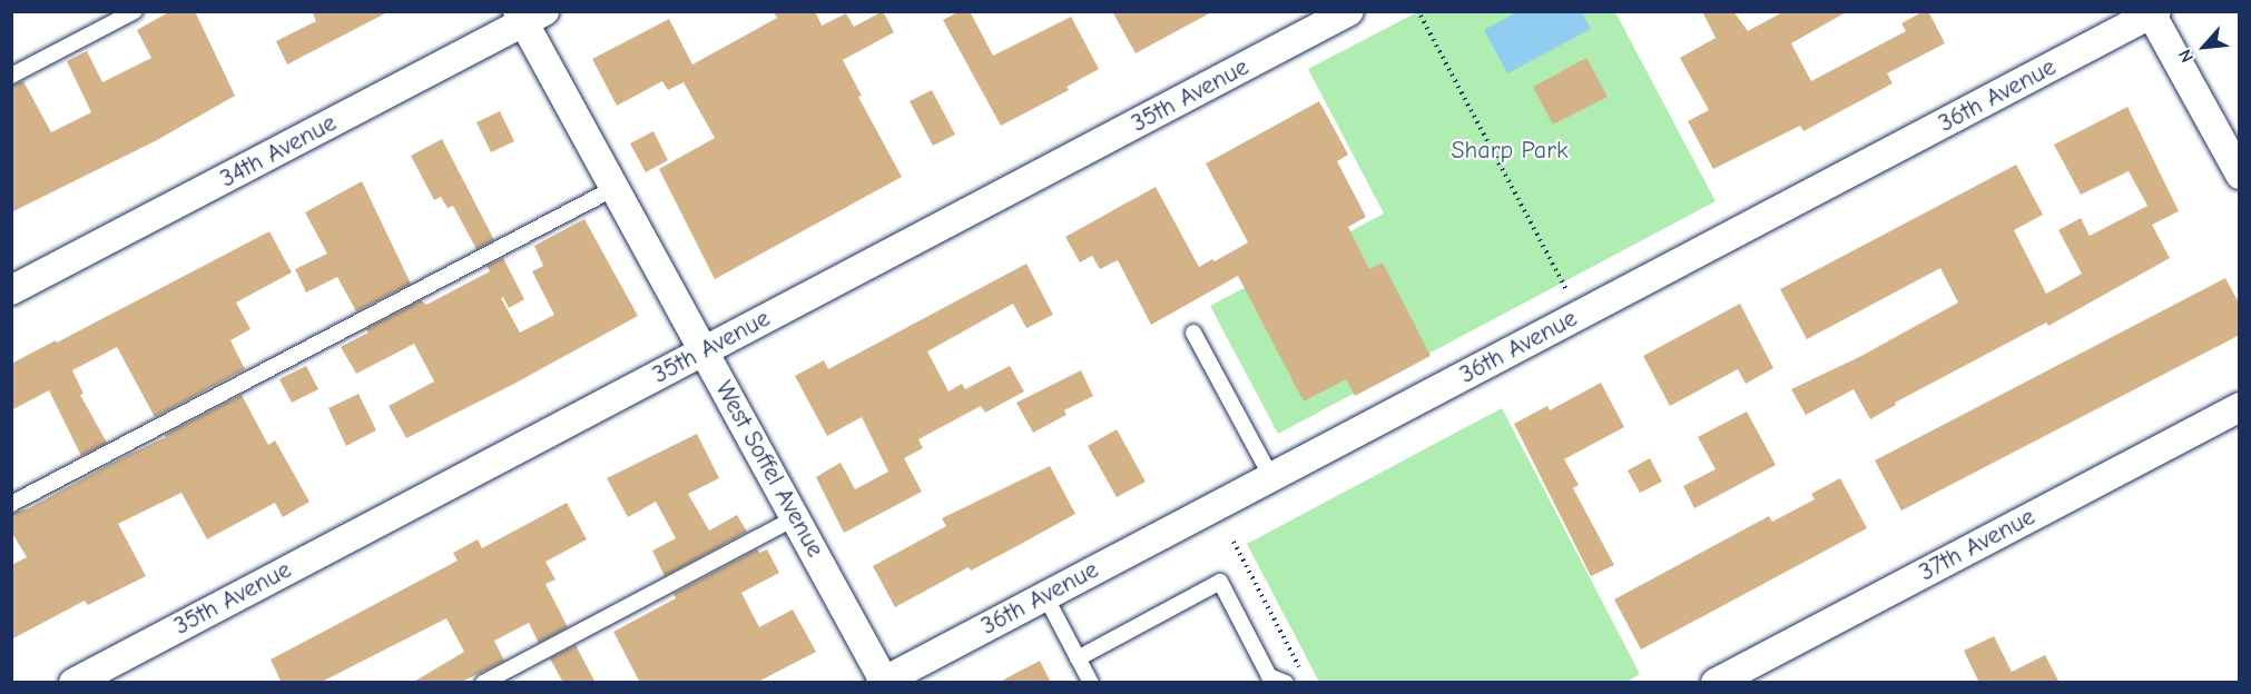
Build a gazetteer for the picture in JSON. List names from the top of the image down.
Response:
{
  "streets": {
    "street": [
      "35th Avenue",
      "36th Avenue",
      "34th Avenue",
      "West Soffel Avenue",
      "37th Avenue"
    ]
  },
  "crossings": [
    ["35th Avenue", "West Soffel Avenue"],
    ["36th Avenue", "West Soffel Avenue"],
    ["34th Avenue", "West Soffel Avenue"]
  ],
  "parks": ["Sharp Park"],
  "north": "bottom left"
}
